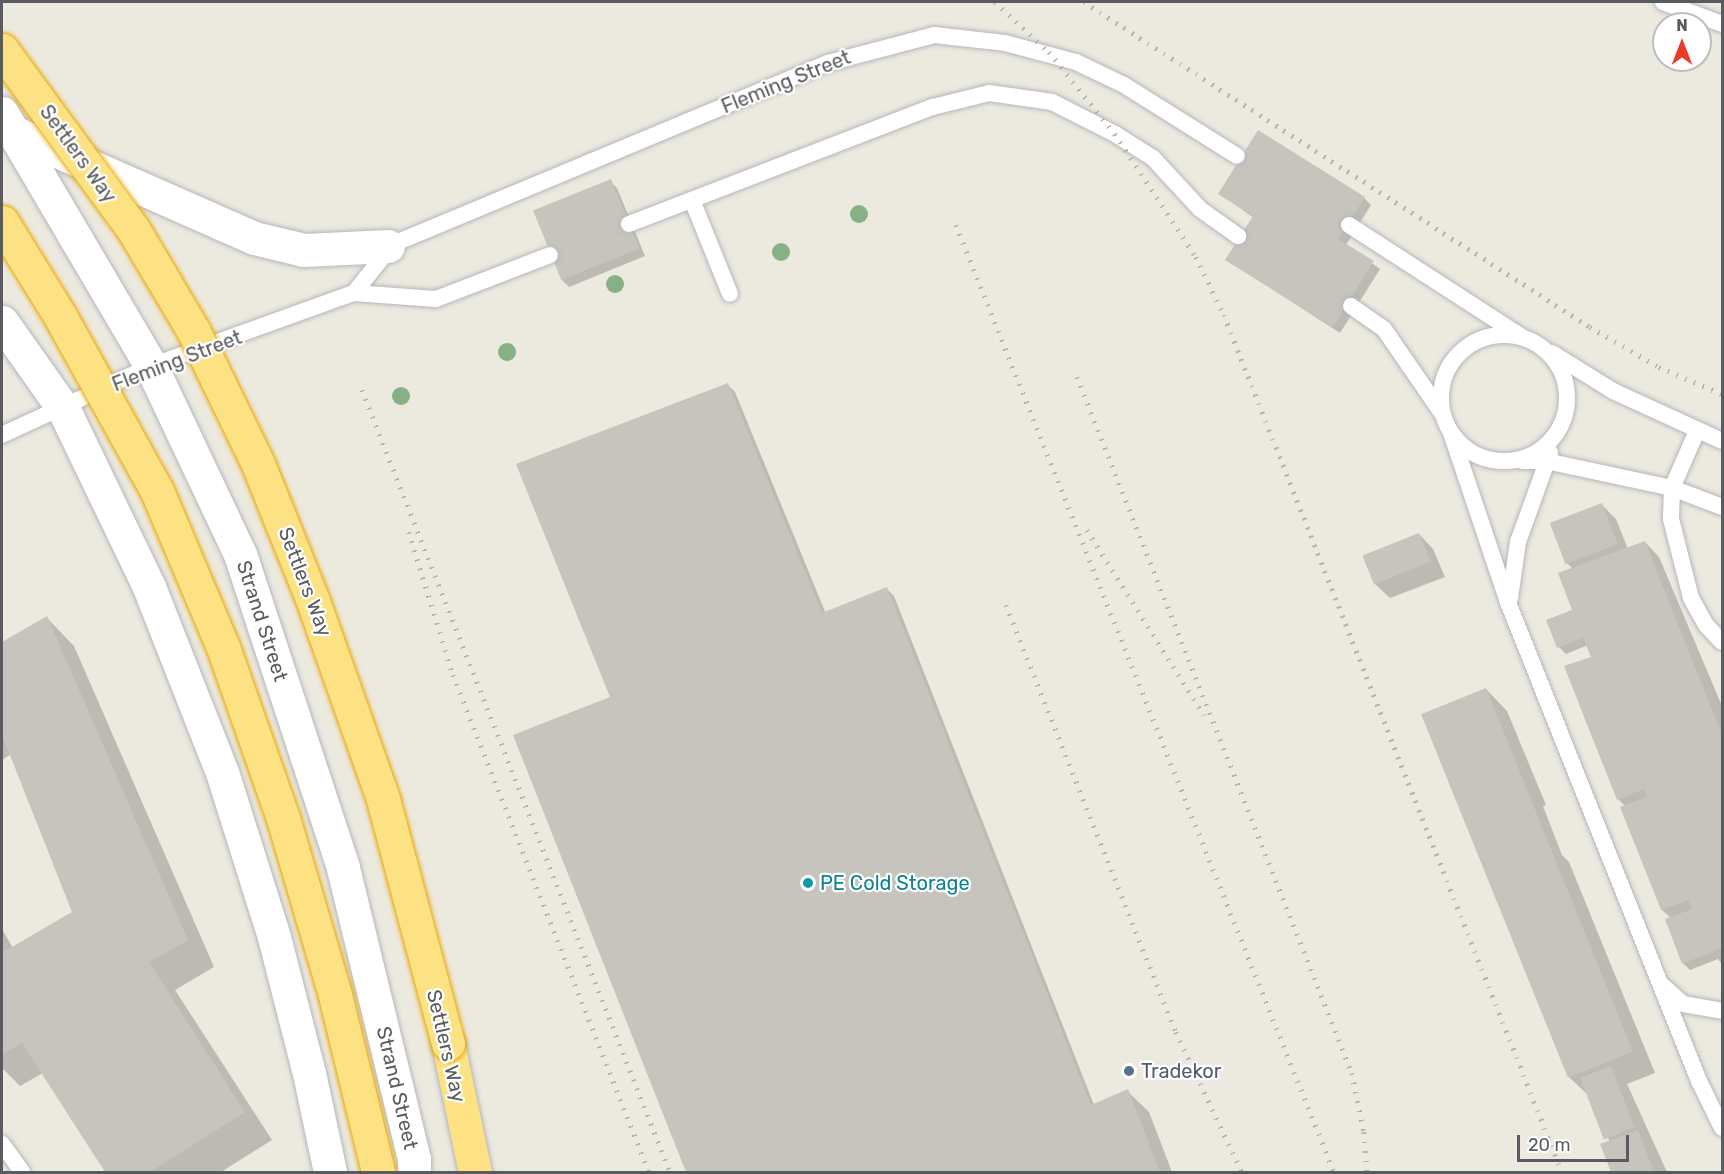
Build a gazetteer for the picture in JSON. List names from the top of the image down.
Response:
{
  "streets": {
    "highway": ["Settlers Way"],
    "street": ["Strand Street"],
    "lane": ["Fleming Street"]
  },
  "crossings": [
    ["Fleming Street", "Strand Street"]
  ],
  "places": ["PE Cold Storage", "Tradekor"],
  "scale_bar": "20 m",
  "north": "top"
}
